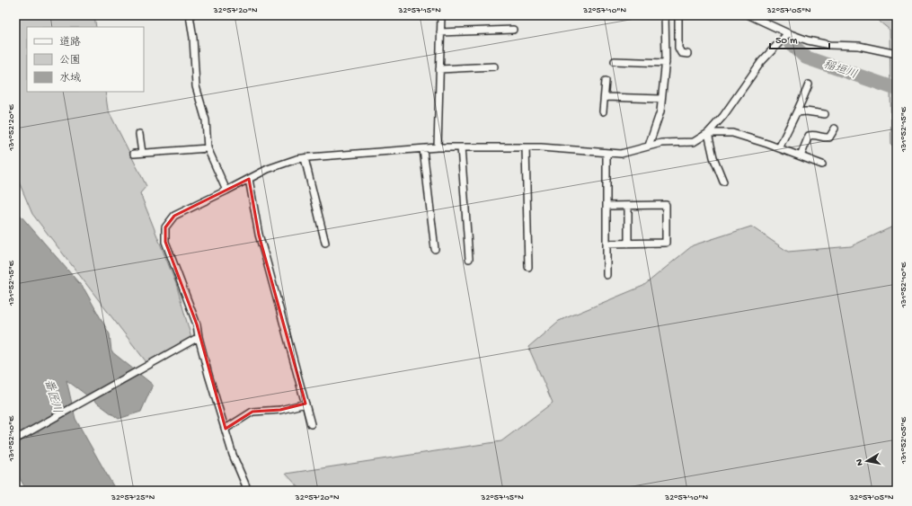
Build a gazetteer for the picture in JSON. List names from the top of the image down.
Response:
{
  "water": ["稲垣川", "番匠川"],
  "legend": ["道路", "公園", "水域"],
  "scale_bar": "50 m",
  "north": "left",
  "coordinates": [
    "32°57'20\"N",
    "32°57'15\"N",
    "32°57'10\"N",
    "32°57'05\"N",
    "131°52'20\"E",
    "131°52'15\"E",
    "131°52'10\"E",
    "131°52'05\"E",
    "32°57'25\"N"
  ]
}
